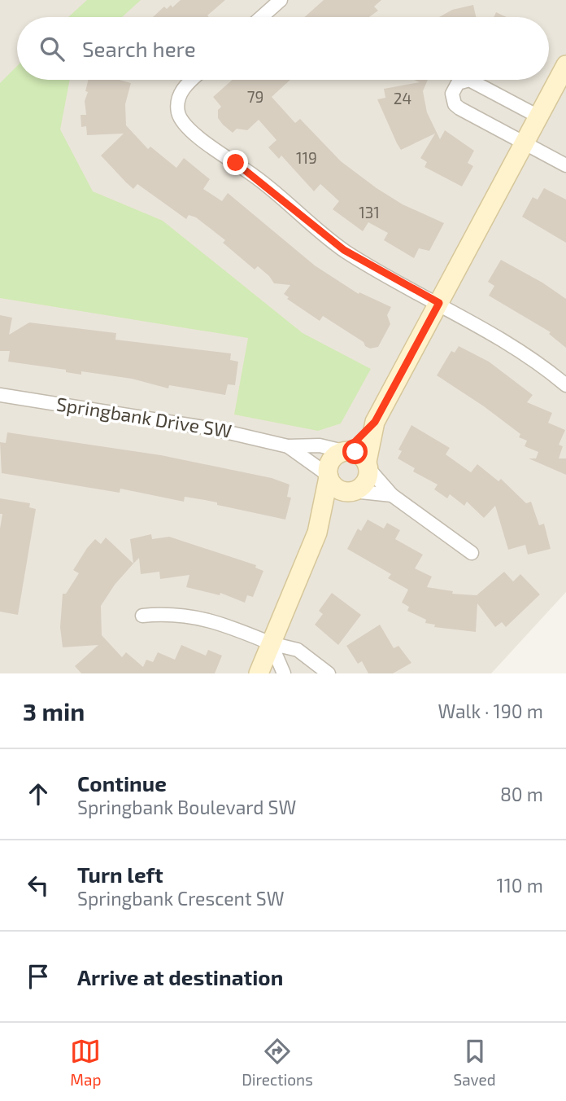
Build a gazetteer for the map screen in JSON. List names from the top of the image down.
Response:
{
  "streets": {
    "street": ["Springbank Drive SW"]
  },
  "house_numbers": [
    "79",
    "24",
    "119",
    "131"
  ],
  "page": {
    "search": "Search here",
    "heading": ["3 min", "Walk · 190 m"],
    "list": [
      ["Continue", "Springbank Boulevard SW", "80 m"],
      ["Turn left", "Springbank Crescent SW", "110 m"],
      "Arrive at destination"
    ],
    "nav": ["Map", "Directions", "Saved"]
  }
}
